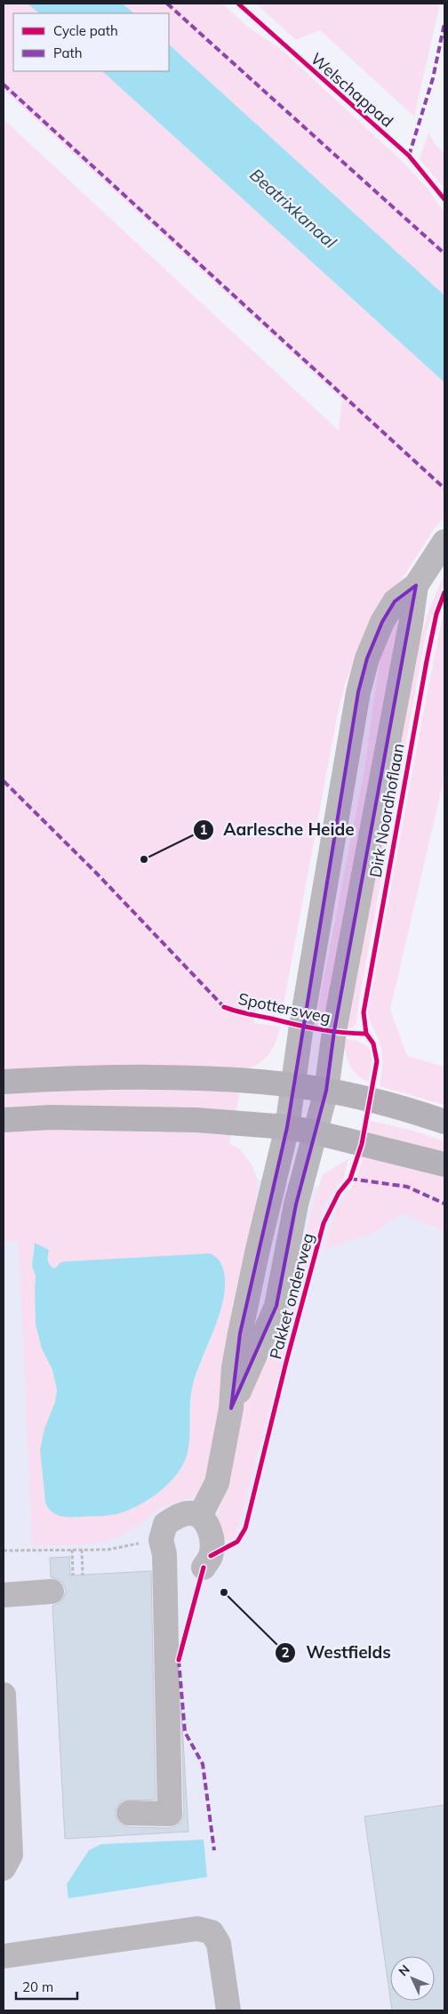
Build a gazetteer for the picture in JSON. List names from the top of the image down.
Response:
{
  "streets": {
    "street": ["Dirk Noordhoflaan", "Pakket onderweg"],
    "cycle path": ["Welschappad", "Spottersweg"]
  },
  "crossings": [
    ["Dirk Noordhoflaan", "Pakket onderweg"]
  ],
  "water": ["Beatrixkanaal"],
  "places": ["Aarlesche Heide", "Westfields"],
  "legend": ["Cycle path", "Path"],
  "scale_bar": "20 m",
  "north": "top left"
}
